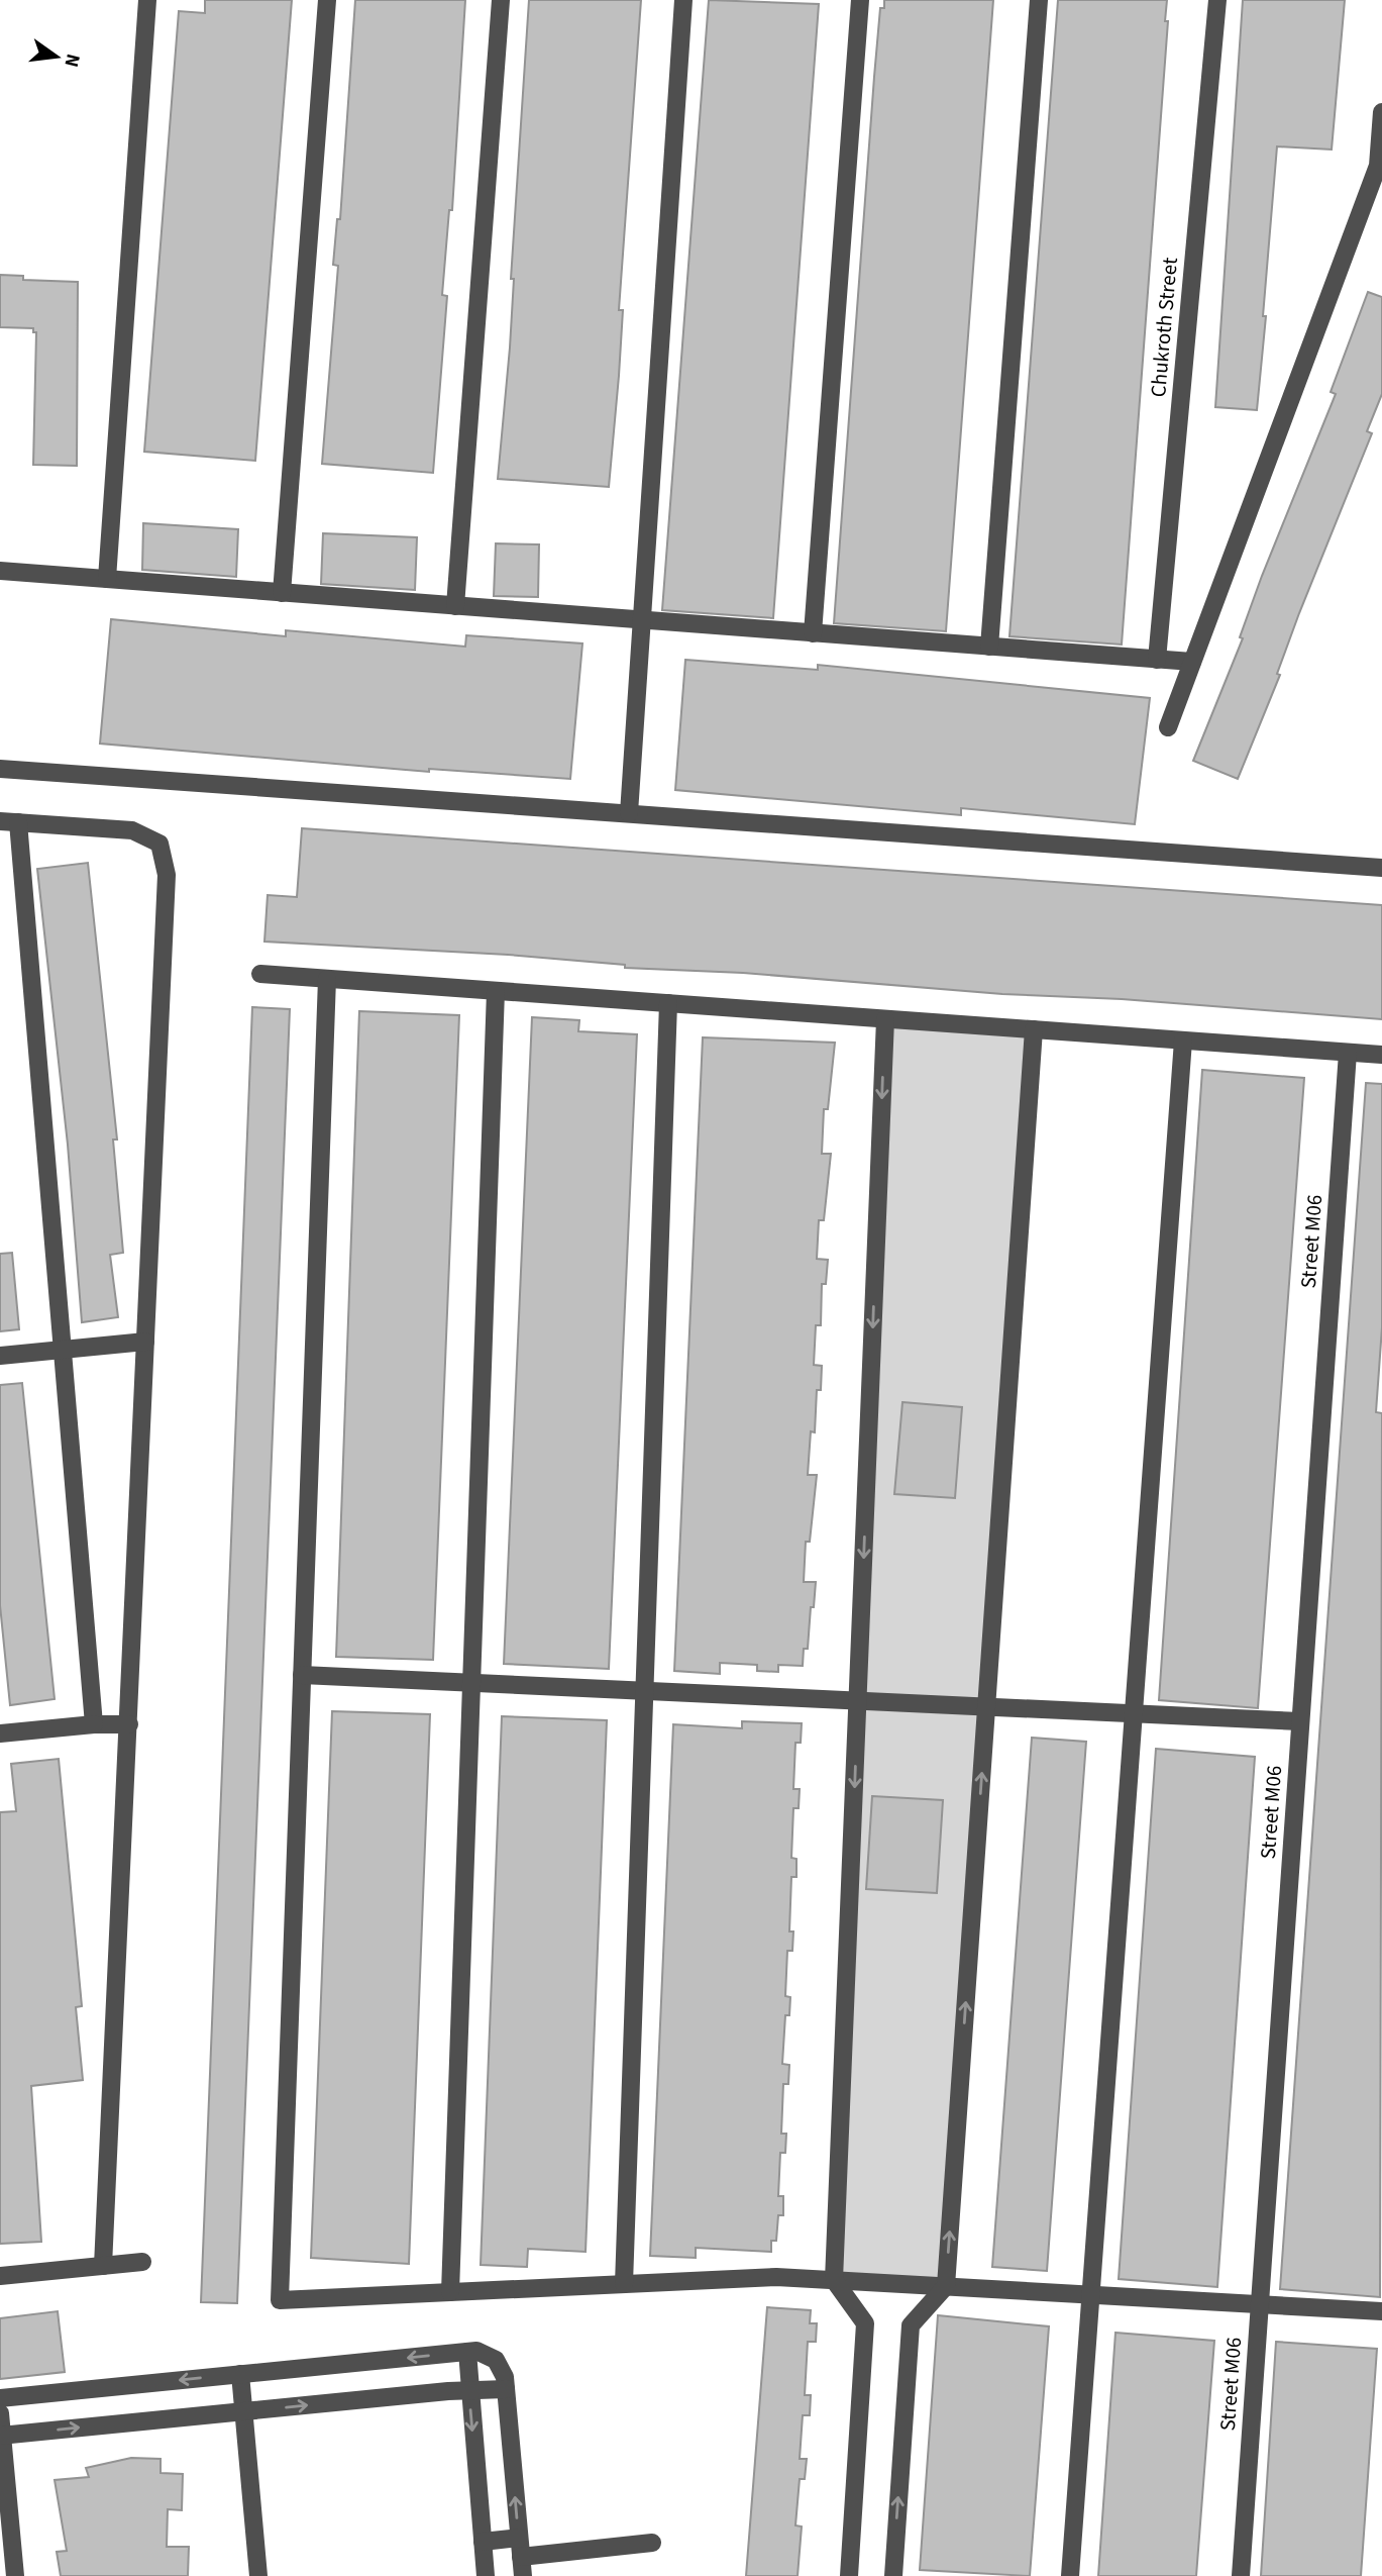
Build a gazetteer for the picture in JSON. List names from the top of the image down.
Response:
{
  "streets": {
    "street": ["Chukroth Street", "Street M06"]
  },
  "north": "right"
}
